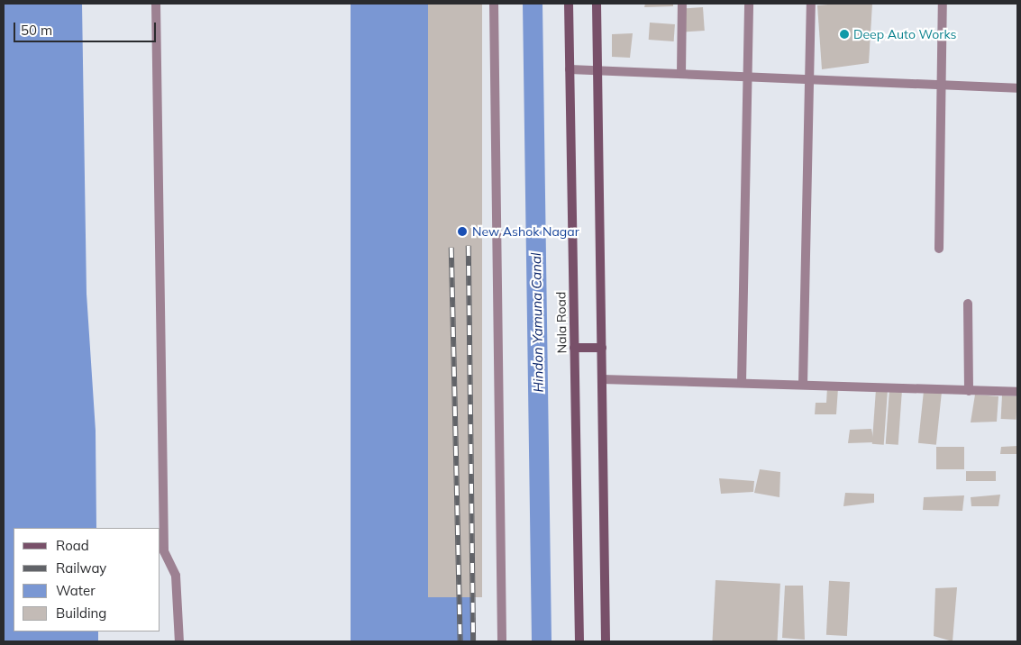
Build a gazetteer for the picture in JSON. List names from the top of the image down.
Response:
{
  "streets": {
    "street": ["Nala Road"]
  },
  "water": ["Hindon Yamuna Canal"],
  "places": ["Deep Auto Works", "New Ashok Nagar"],
  "legend": [
    "Road",
    "Railway",
    "Water",
    "Building"
  ],
  "scale_bar": "50 m"
}
